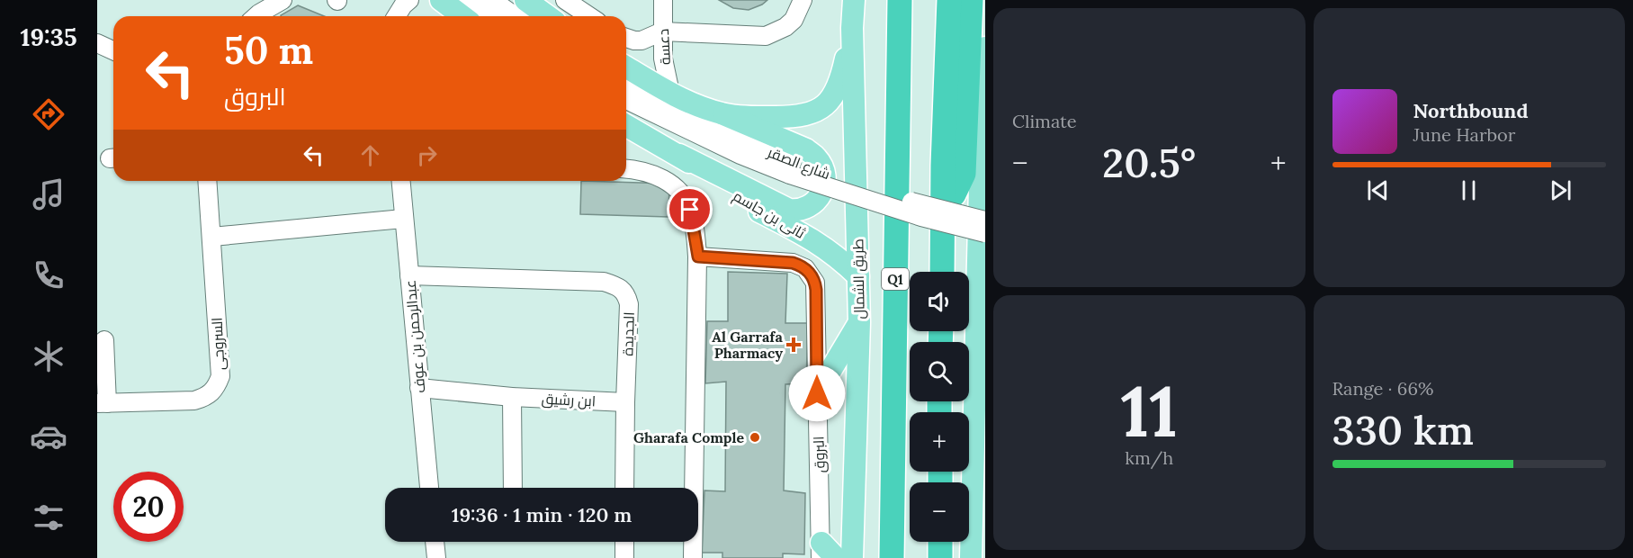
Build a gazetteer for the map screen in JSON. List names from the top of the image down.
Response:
{
  "streets": {
    "highway": ["Q1"],
    "main road": ["ثانى بن جاسم", "طريق الشمال"],
    "street": [
      "دعسة",
      "شارع الصقر",
      "الجديدة",
      "عبدالرحمن بن عوف",
      "السروجى",
      "ابن رشيق",
      "البروق"
    ]
  },
  "crossings": [
    ["ثانى بن جاسم", "طريق الشمال"],
    ["الجديدة", "عبدالرحمن بن عوف"],
    ["الجديدة", "ابن رشيق"],
    ["عبدالرحمن بن عوف", "ابن رشيق"]
  ],
  "places": {
    "health": ["Al Garrafa Pharmacy"],
    "other": ["Gharafa Comple"]
  },
  "page": {
    "tabs": "19:35",
    "tile": [
      "Climate",
      ["11", "km/h"],
      ["Range · 66%", "330 km"]
    ],
    "turn": ["50 m", "البروق"],
    "song": ["Northbound", "June Harbor"],
    "heat": ["−", "20.5°", "+"],
    "map_buttons": ["+", "−"],
    "limit": "20",
    "trip": "19:36 · 1 min · 120 m"
  }
}
